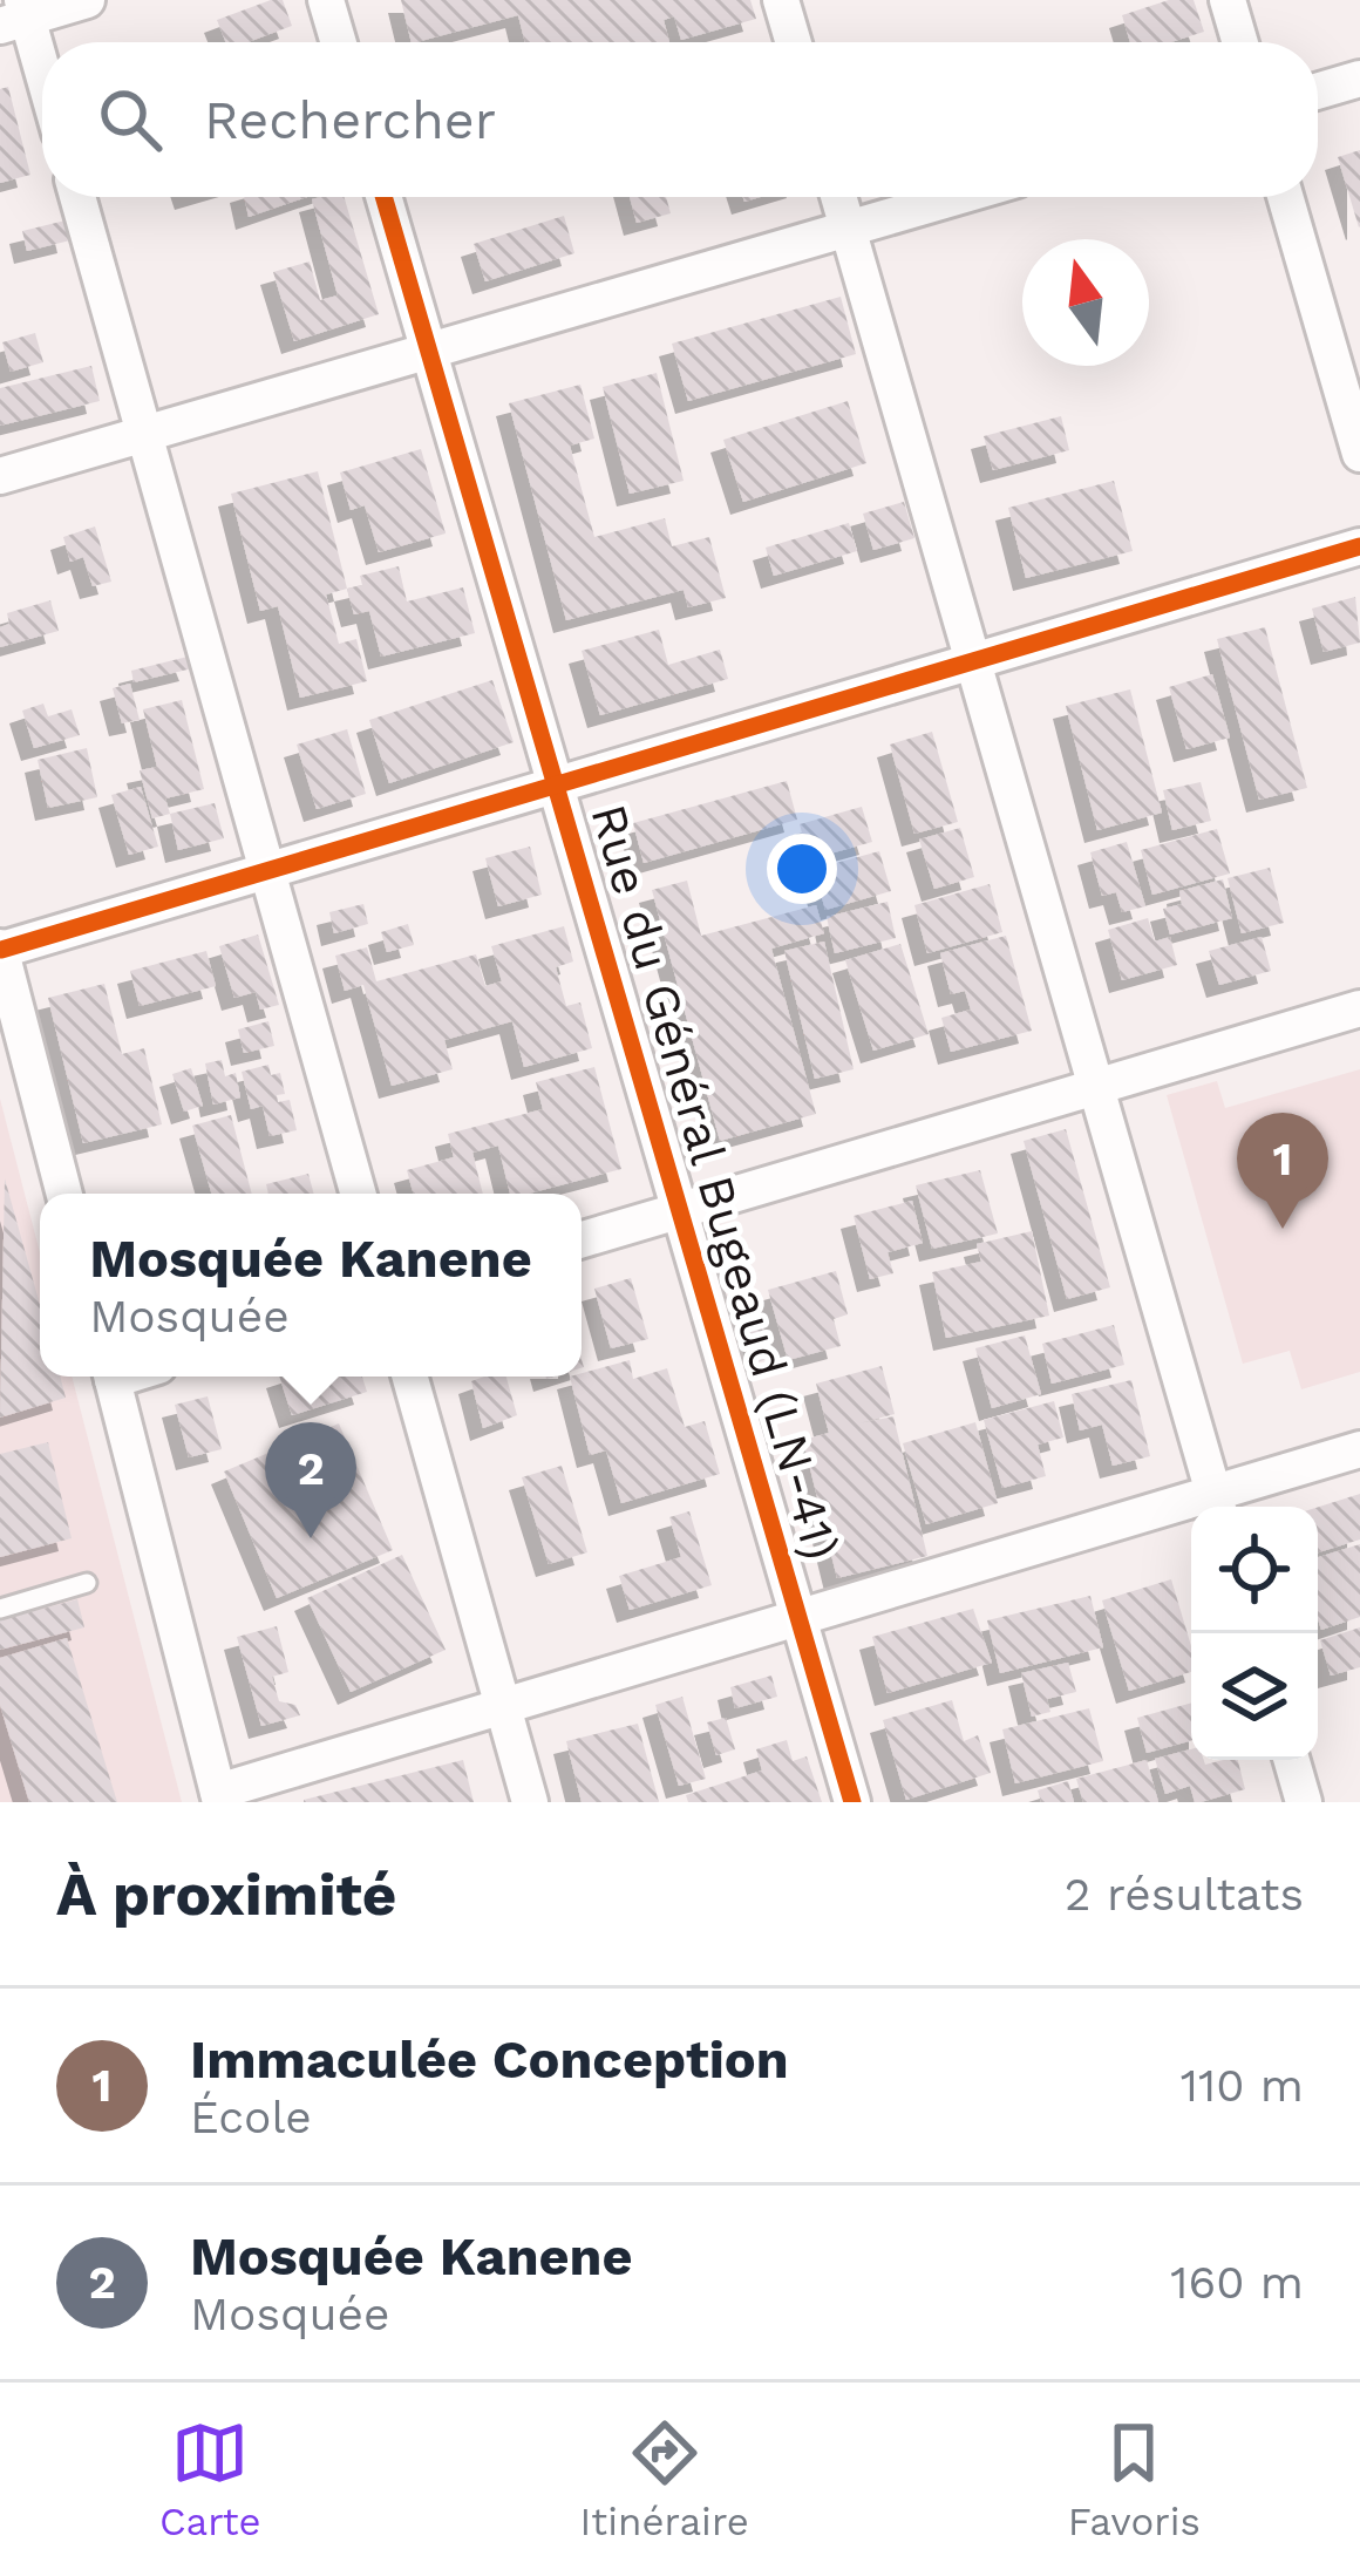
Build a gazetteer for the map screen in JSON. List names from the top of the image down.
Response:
{
  "streets": {
    "street": ["Rue du Général Bugeaud (LN-41)"]
  },
  "north": "top",
  "page": {
    "search": "Rechercher",
    "pins": ["1", "2"],
    "popup": ["Mosquée Kanene", "Mosquée"],
    "heading": ["À proximité", "2 résultats"],
    "list": [
      {
        "mark": "1",
        "name": "Immaculée Conception",
        "note": "École",
        "value": "110 m"
      },
      {
        "mark": "2",
        "name": "Mosquée Kanene",
        "note": "Mosquée",
        "value": "160 m"
      }
    ],
    "nav": ["Carte", "Itinéraire", "Favoris"]
  }
}
